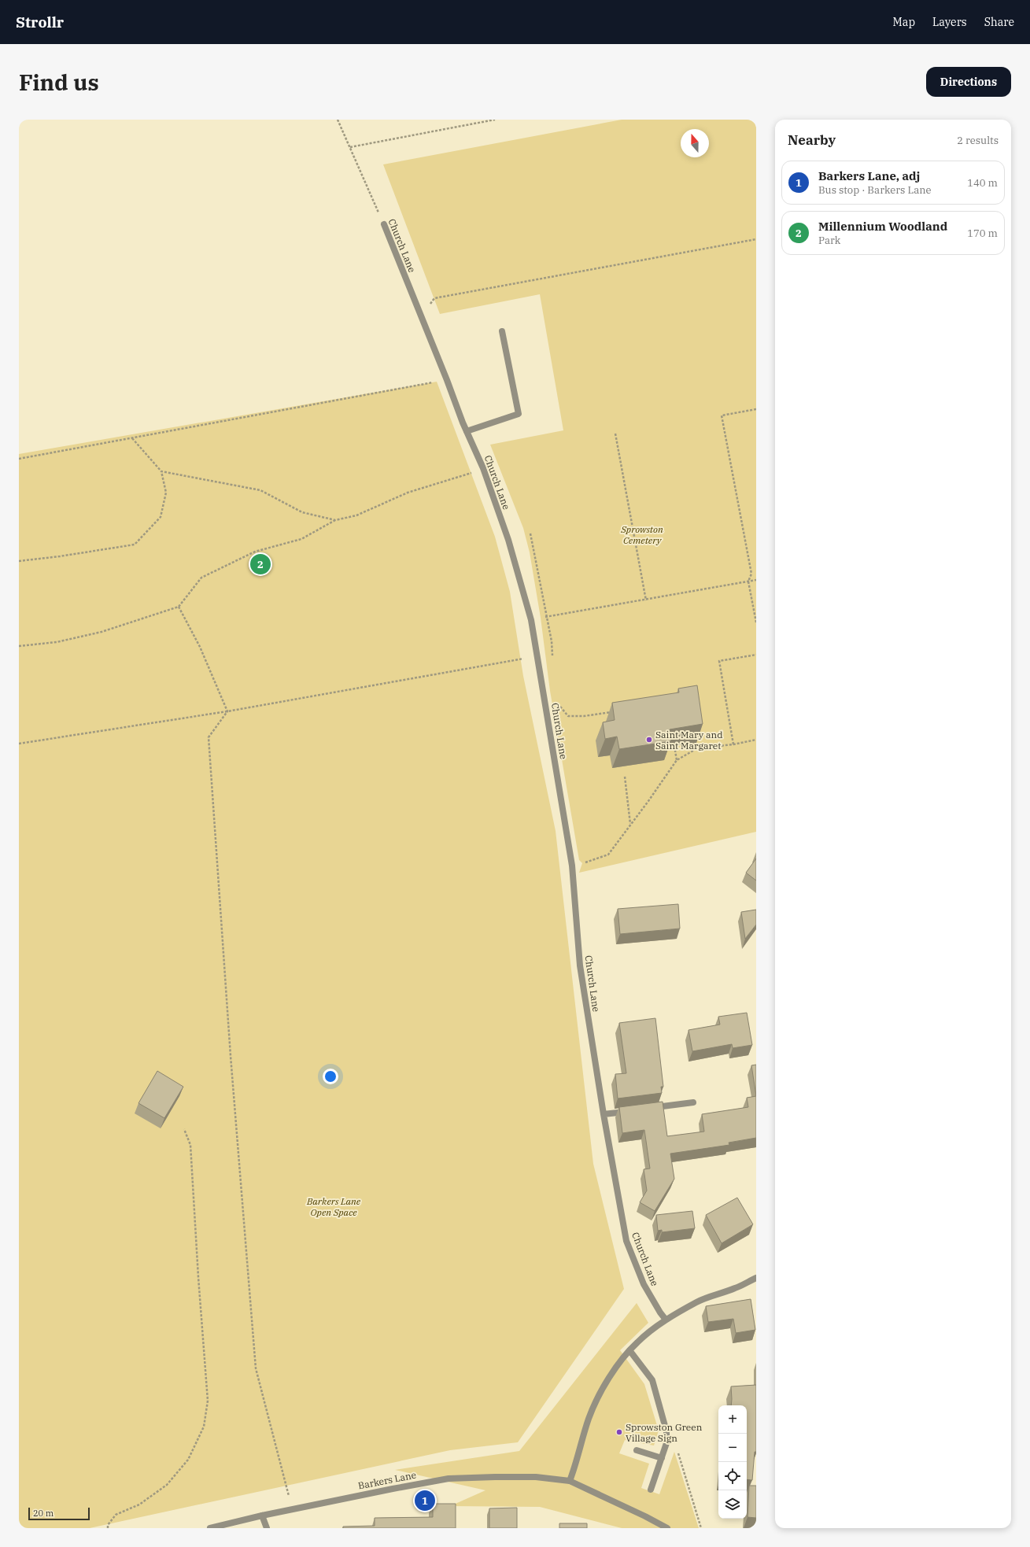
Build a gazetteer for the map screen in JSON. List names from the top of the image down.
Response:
{
  "streets": {
    "street": ["Church Lane", "Barkers Lane"]
  },
  "parks": ["Sprowston Cemetery", "Barkers Lane Open Space"],
  "places": ["Saint Mary and Saint Margaret", "Sprowston Green Village Sign"],
  "scale_bar": "20 m",
  "north": "top",
  "page": {
    "header": "Strollr",
    "nav": ["Map", "Layers", "Share"],
    "buttons": "Directions",
    "title": "Find us",
    "heading": ["Nearby", "2 results"],
    "list": [
      {
        "mark": "1",
        "name": "Barkers Lane, adj",
        "note": "Bus stop · Barkers Lane",
        "value": "140 m"
      },
      {
        "mark": "2",
        "name": "Millennium Woodland",
        "note": "Park",
        "value": "170 m"
      }
    ],
    "pins": ["2", "1"],
    "map_buttons": ["+", "−"],
    "scale": "20 m"
  }
}
